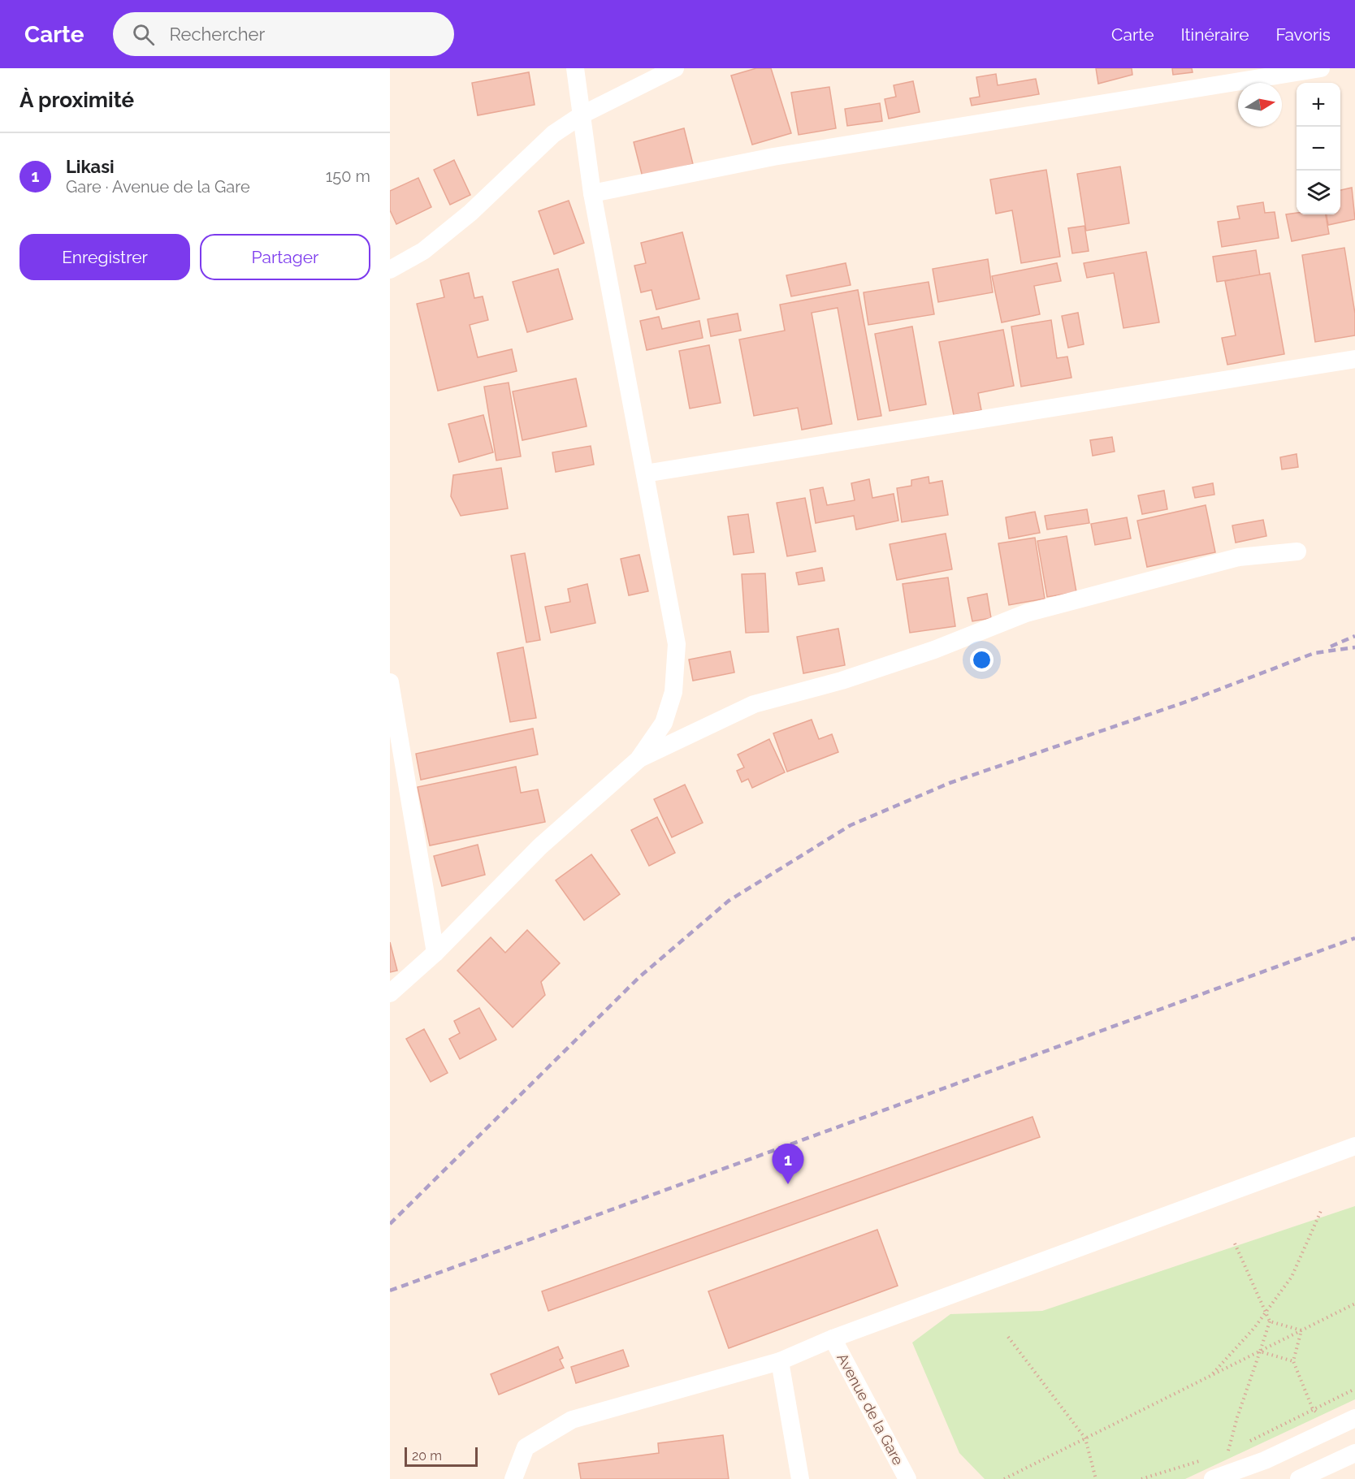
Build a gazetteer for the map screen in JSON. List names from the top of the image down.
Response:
{
  "streets": {
    "street": ["Avenue de la Gare"]
  },
  "scale_bar": "20 m",
  "north": "right",
  "page": {
    "header": "Carte",
    "search": "Rechercher",
    "nav": ["Carte", "Itinéraire", "Favoris"],
    "heading": "À proximité",
    "map_buttons": ["+", "−"],
    "list": [
      {
        "mark": "1",
        "name": "Likasi",
        "note": "Gare · Avenue de la Gare",
        "value": "150 m"
      }
    ],
    "buttons": ["Enregistrer", "Partager"],
    "pins": "1",
    "scale": "20 m"
  }
}
